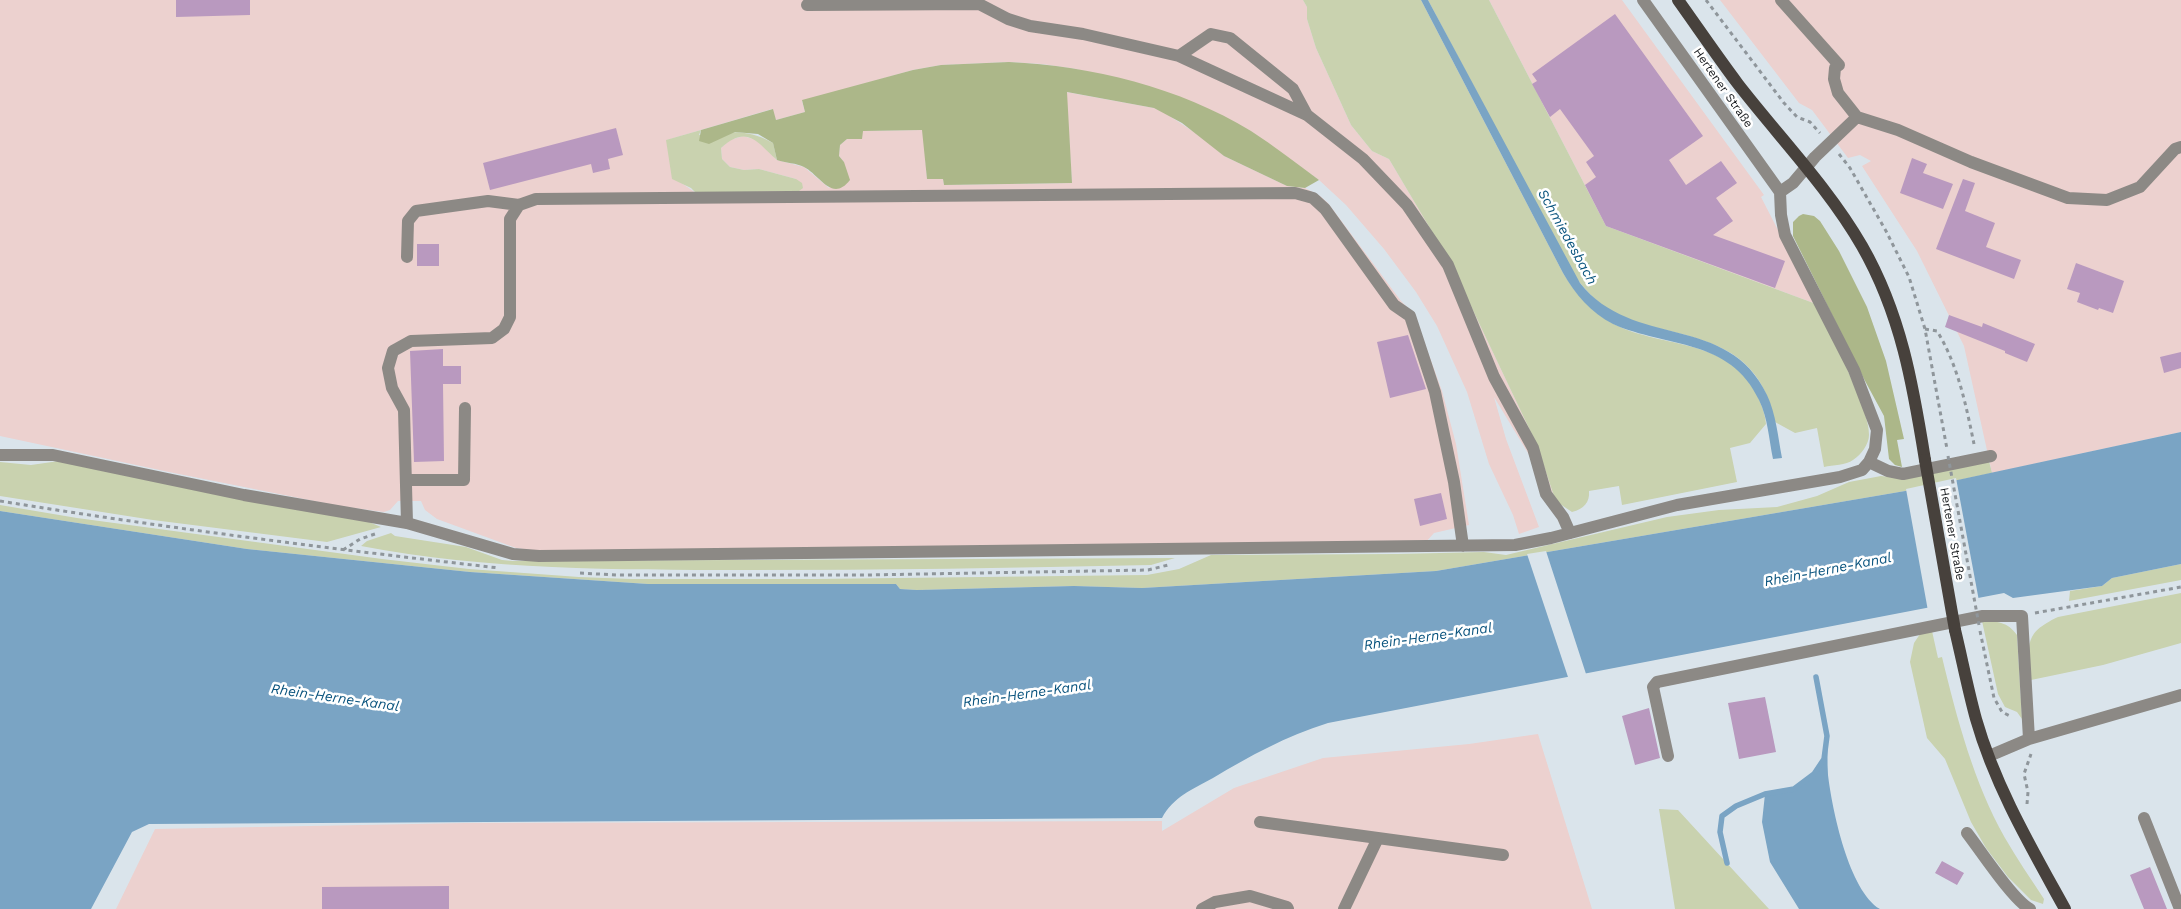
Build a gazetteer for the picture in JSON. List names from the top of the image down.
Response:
{
  "streets": {
    "main road": ["Hertener Straße"]
  },
  "water": ["Schmiedesbach", "Rhein-Herne-Kanal"]
}
